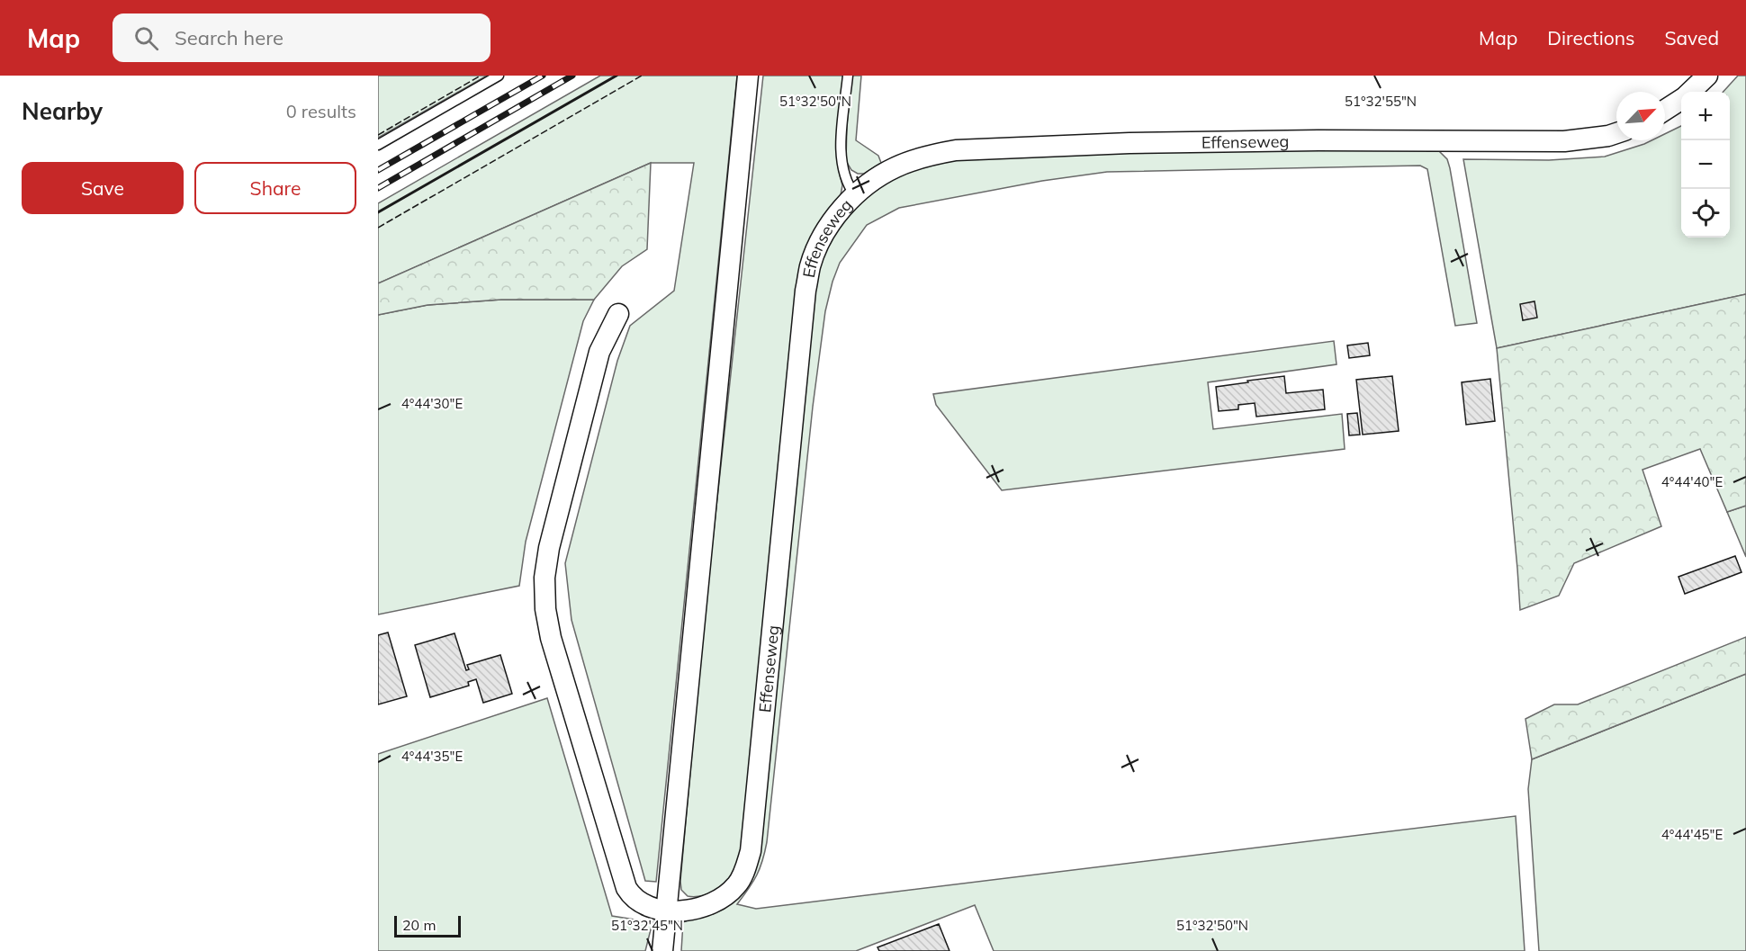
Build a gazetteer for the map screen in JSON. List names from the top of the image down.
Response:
{
  "streets": {
    "street": ["Effenseweg"]
  },
  "scale_bar": "20 m",
  "north": "top right",
  "page": {
    "header": "Map",
    "search": "Search here",
    "nav": ["Map", "Directions", "Saved"],
    "heading": ["Nearby", "0 results"],
    "map_buttons": ["+", "−"],
    "buttons": ["Save", "Share"],
    "scale": "20 m"
  },
  "coordinates": [
    "51°32'50\"N",
    "51°32'55\"N",
    "4°44'30\"E",
    "4°44'40\"E",
    "4°44'35\"E",
    "4°44'45\"E",
    "51°32'45\"N"
  ]
}
